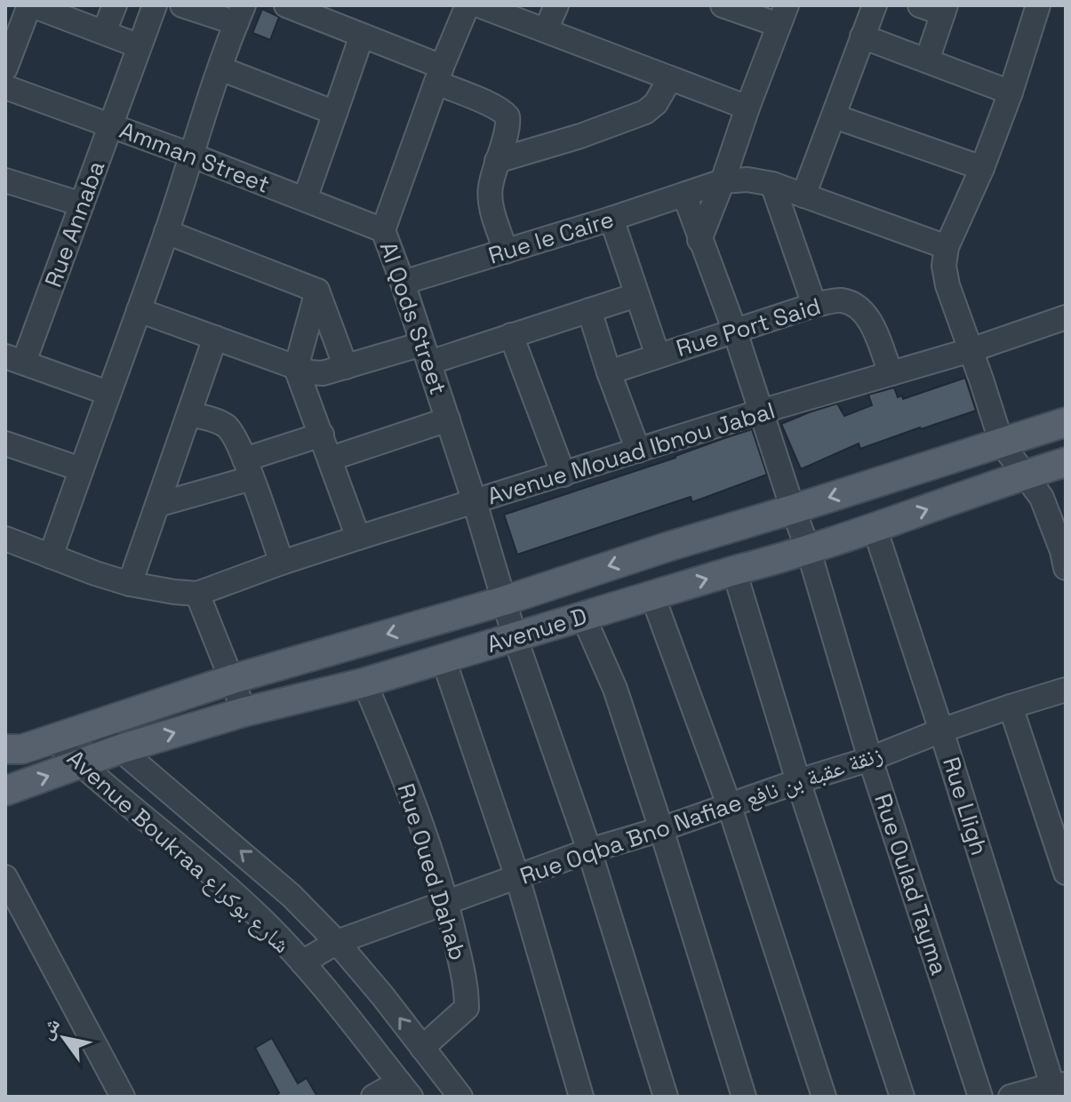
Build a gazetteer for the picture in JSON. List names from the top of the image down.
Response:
{
  "streets": {
    "main road": ["Avenue D"],
    "street": [
      "Amman Street",
      "Rue Annaba",
      "Rue le Caire",
      "Al Qods Street",
      "Rue Port Said",
      "Avenue Mouad Ibnou Jabal",
      "Rue Lligh",
      "Rue Oqba Bno Nafiae زنقة عقبة بن نافع",
      "Avenue Boukraa شارع بوكراع",
      "Rue Oued Dahab",
      "Rue Oulad Tayma"
    ]
  },
  "crossings": [
    ["Amman Street", "Rue Annaba"],
    ["Amman Street", "Al Qods Street"],
    ["Rue le Caire", "Al Qods Street"],
    ["Rue le Caire", "Rue Oulad Tayma"],
    ["Al Qods Street", "Avenue Mouad Ibnou Jabal"],
    ["Al Qods Street", "Avenue D"],
    ["Al Qods Street", "Rue Oqba Bno Nafiae زنقة عقبة بن نافع"],
    ["Rue Port Said", "Avenue Mouad Ibnou Jabal"],
    ["Rue Port Said", "Rue Oulad Tayma"],
    ["Avenue Mouad Ibnou Jabal", "Rue Oulad Tayma"],
    ["Avenue D", "Rue Lligh"],
    ["Avenue D", "Avenue Boukraa شارع بوكراع"],
    ["Avenue D", "Rue Oued Dahab"],
    ["Avenue D", "Rue Oulad Tayma"],
    ["Rue Lligh", "Rue Oqba Bno Nafiae زنقة عقبة بن نافع"],
    ["Rue Oqba Bno Nafiae زنقة عقبة بن نافع", "Avenue Boukraa شارع بوكراع"],
    ["Rue Oqba Bno Nafiae زنقة عقبة بن نافع", "Rue Oued Dahab"],
    ["Rue Oqba Bno Nafiae زنقة عقبة بن نافع", "Rue Oulad Tayma"],
    ["Avenue Boukraa شارع بوكراع", "Rue Oued Dahab"]
  ],
  "north": "top left"
}
